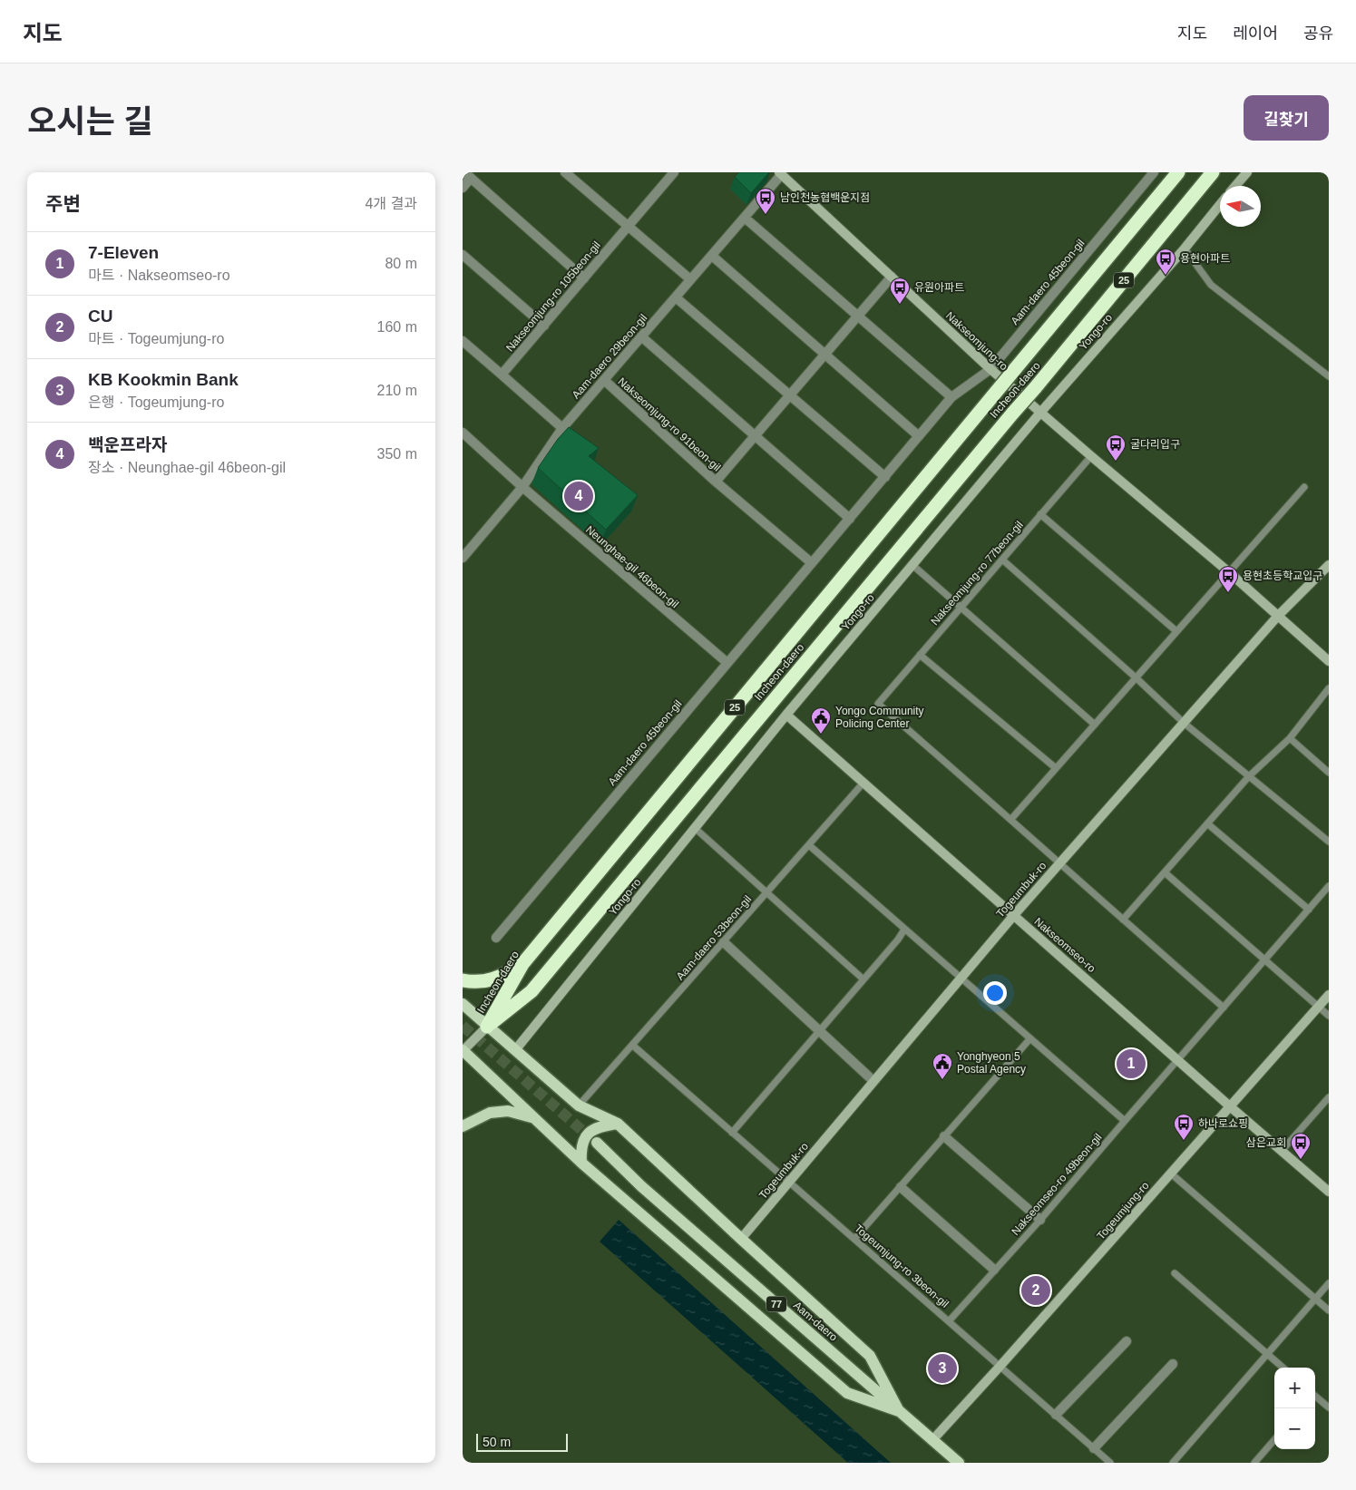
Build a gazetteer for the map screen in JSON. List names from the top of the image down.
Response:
{
  "streets": {
    "highway": ["25", "Incheon-daero"],
    "main road": ["77", "Aam-daero"],
    "street": [
      "Aam-daero 45beon-gil",
      "Nakseomjung-ro 105beon-gil",
      "Yongo-ro",
      "Nakseomjung-ro",
      "Aam-daero 29beon-gil",
      "Nakseomjung-ro 91beon-gil",
      "Neunghae-gil 46beon-gil",
      "Togeumbuk-ro",
      "Nakseomseo-ro",
      "Togeumjung-ro"
    ],
    "lane": [
      "Nakseomjung-ro 77beon-gil",
      "Aam-daero 53beon-gil",
      "Nakseomseo-ro 49beon-gil",
      "Togeumjung-ro 3beon-gil"
    ]
  },
  "crossings": [
    ["25", "Incheon-daero"],
    ["Aam-daero 45beon-gil", "Nakseomjung-ro"],
    ["Aam-daero 45beon-gil", "Neunghae-gil 46beon-gil"],
    ["Yongo-ro", "Nakseomjung-ro"],
    ["Yongo-ro", "Nakseomseo-ro"],
    ["Nakseomjung-ro", "Aam-daero 29beon-gil"],
    ["Nakseomjung-ro", "Nakseomjung-ro 91beon-gil"],
    ["Nakseomjung-ro", "Nakseomjung-ro 77beon-gil"],
    ["Nakseomjung-ro", "Togeumbuk-ro"],
    ["Aam-daero 29beon-gil", "Nakseomjung-ro 91beon-gil"],
    ["Aam-daero 29beon-gil", "Neunghae-gil 46beon-gil"],
    ["Togeumbuk-ro", "Nakseomseo-ro"],
    ["Togeumbuk-ro", "Togeumjung-ro 3beon-gil"],
    ["Aam-daero 53beon-gil", "Nakseomseo-ro"],
    ["Aam-daero 53beon-gil", "Togeumjung-ro 3beon-gil"],
    ["Nakseomseo-ro", "Nakseomseo-ro 49beon-gil"],
    ["Nakseomseo-ro", "Togeumjung-ro"],
    ["Nakseomseo-ro 49beon-gil", "Togeumjung-ro 3beon-gil"],
    ["Togeumjung-ro", "Togeumjung-ro 3beon-gil"],
    ["Togeumjung-ro", "Aam-daero"]
  ],
  "places": {
    "bus stop": [
      "남인천농협백운지점",
      "용현아파트",
      "유원아파트",
      "굴다리입구",
      "용현초등학교입구",
      "하나로쇼핑",
      "삼은교회"
    ],
    "public building": ["Yongo Community Policing Center", "Yonghyeon 5 Postal Agency"]
  },
  "scale_bar": "50 m",
  "north": "left",
  "page": {
    "header": "지도",
    "nav": ["지도", "레이어", "공유"],
    "title": "오시는 길",
    "buttons": "길찾기",
    "heading": ["주변", "4개 결과"],
    "list": [
      {
        "mark": "1",
        "name": "7-Eleven",
        "note": "마트 · Nakseomseo-ro",
        "value": "80 m"
      },
      {
        "mark": "2",
        "name": "CU",
        "note": "마트 · Togeumjung-ro",
        "value": "160 m"
      },
      {
        "mark": "3",
        "name": "KB Kookmin Bank",
        "note": "은행 · Togeumjung-ro",
        "value": "210 m"
      },
      {
        "mark": "4",
        "name": "백운프라자",
        "note": "장소 · Neunghae-gil 46beon-gil",
        "value": "350 m"
      }
    ],
    "pins": [
      "4",
      "1",
      "2",
      "3"
    ],
    "map_buttons": ["+", "−"],
    "scale": "50 m"
  }
}
